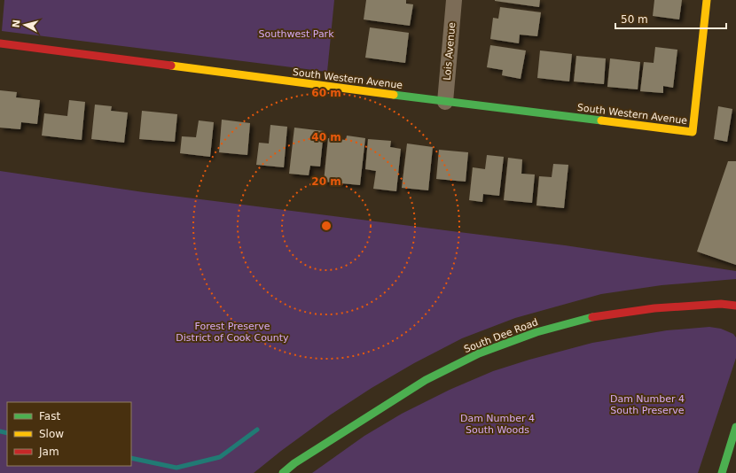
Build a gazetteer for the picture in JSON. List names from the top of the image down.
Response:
{
  "streets": {
    "street": ["Lois Avenue", "South Western Avenue", "South Dee Road"]
  },
  "crossings": [
    ["Lois Avenue", "South Western Avenue"]
  ],
  "parks": [
    "Southwest Park",
    "Forest Preserve District of Cook County",
    "Dam Number 4 South Preserve",
    "Dam Number 4 South Woods"
  ],
  "legend": ["Fast", "Slow", "Jam"],
  "scale_bar": "50 m",
  "north": "left",
  "rings": ["60 m", "40 m", "20 m"]
}
